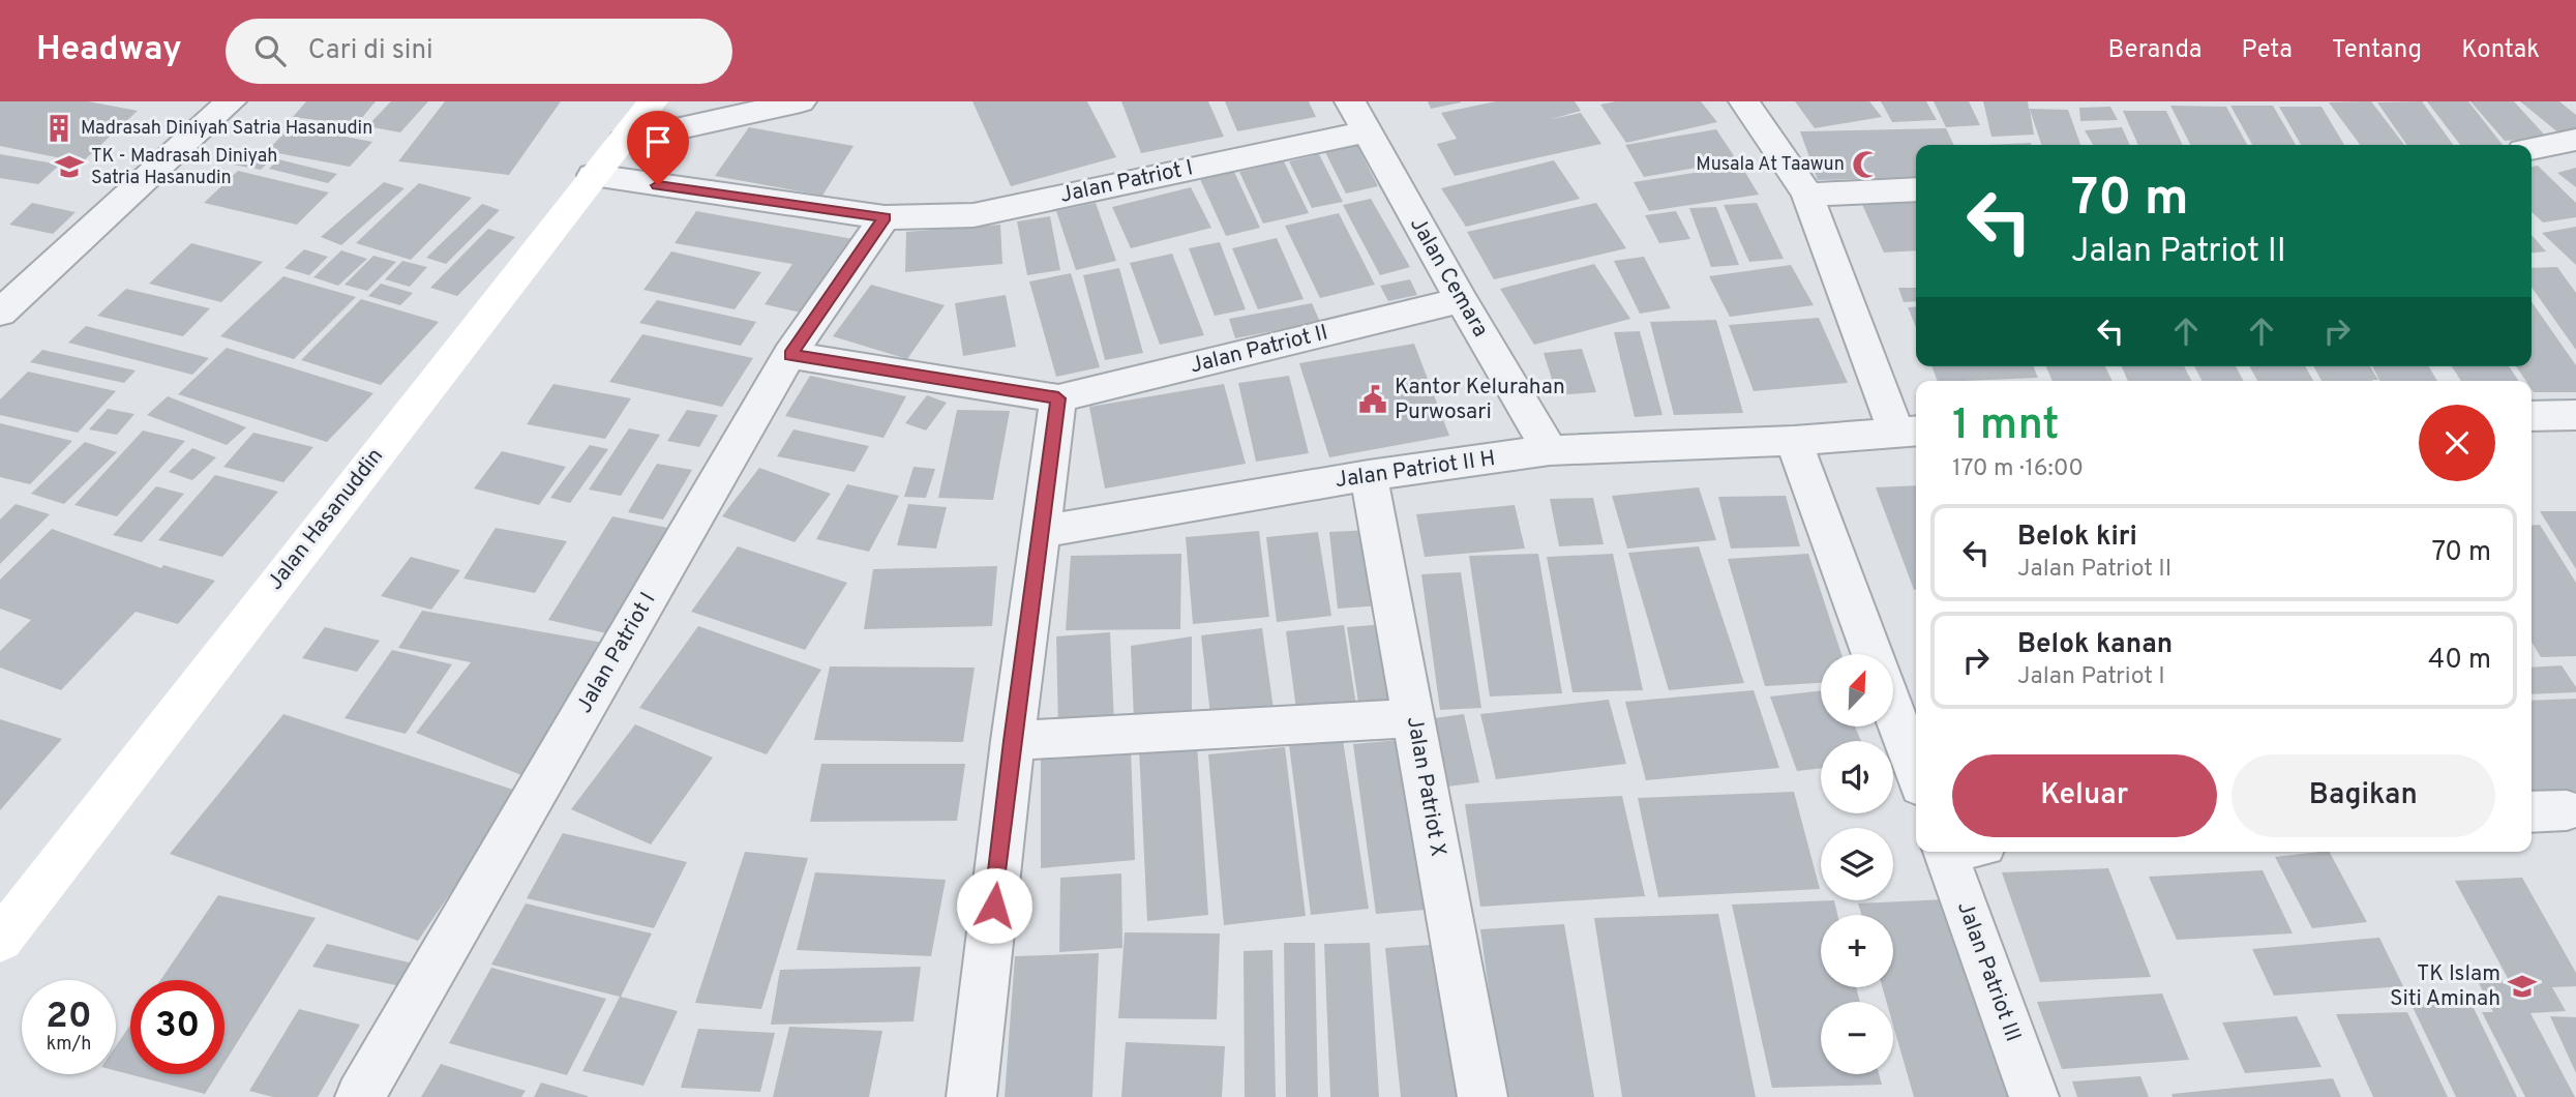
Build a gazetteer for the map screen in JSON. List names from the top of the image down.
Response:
{
  "streets": {
    "street": [
      "Jalan Patriot I",
      "Jalan Cemara",
      "Jalan Patriot II",
      "Jalan Patriot II H",
      "Jalan Hasanuddin",
      "Jalan Patriot X",
      "Jalan Patriot III"
    ]
  },
  "crossings": [
    ["Jalan Patriot I", "Jalan Cemara"],
    ["Jalan Patriot I", "Jalan Patriot II"],
    ["Jalan Patriot I", "Jalan Hasanuddin"],
    ["Jalan Cemara", "Jalan Patriot II"],
    ["Jalan Cemara", "Jalan Patriot II H"],
    ["Jalan Patriot II H", "Jalan Patriot X"]
  ],
  "places": {
    "building": ["Madrasah Diniyah Satria Hasanudin"],
    "mosque": ["Musala At Taawun"],
    "school or university": ["TK - Madrasah Diniyah Satria Hasanudin", "TK Islam Siti Aminah"],
    "public building": ["Kantor Kelurahan Purwosari"]
  },
  "north": "top right",
  "page": {
    "header": "Headway",
    "search": "Cari di sini",
    "nav": [
      "Beranda",
      "Peta",
      "Tentang",
      "Kontak"
    ],
    "turn": ["70 m", "Jalan Patriot II"],
    "heading": ["1 mnt", "170 m · 16:00"],
    "list": [
      {
        "name": "Belok kiri",
        "note": "Jalan Patriot II",
        "value": "70 m"
      },
      {
        "name": "Belok kanan",
        "note": "Jalan Patriot I",
        "value": "40 m"
      }
    ],
    "map_buttons": ["+", "−"],
    "buttons": ["Keluar", "Bagikan"],
    "speed": "20 km/h",
    "limit": "30"
  }
}
